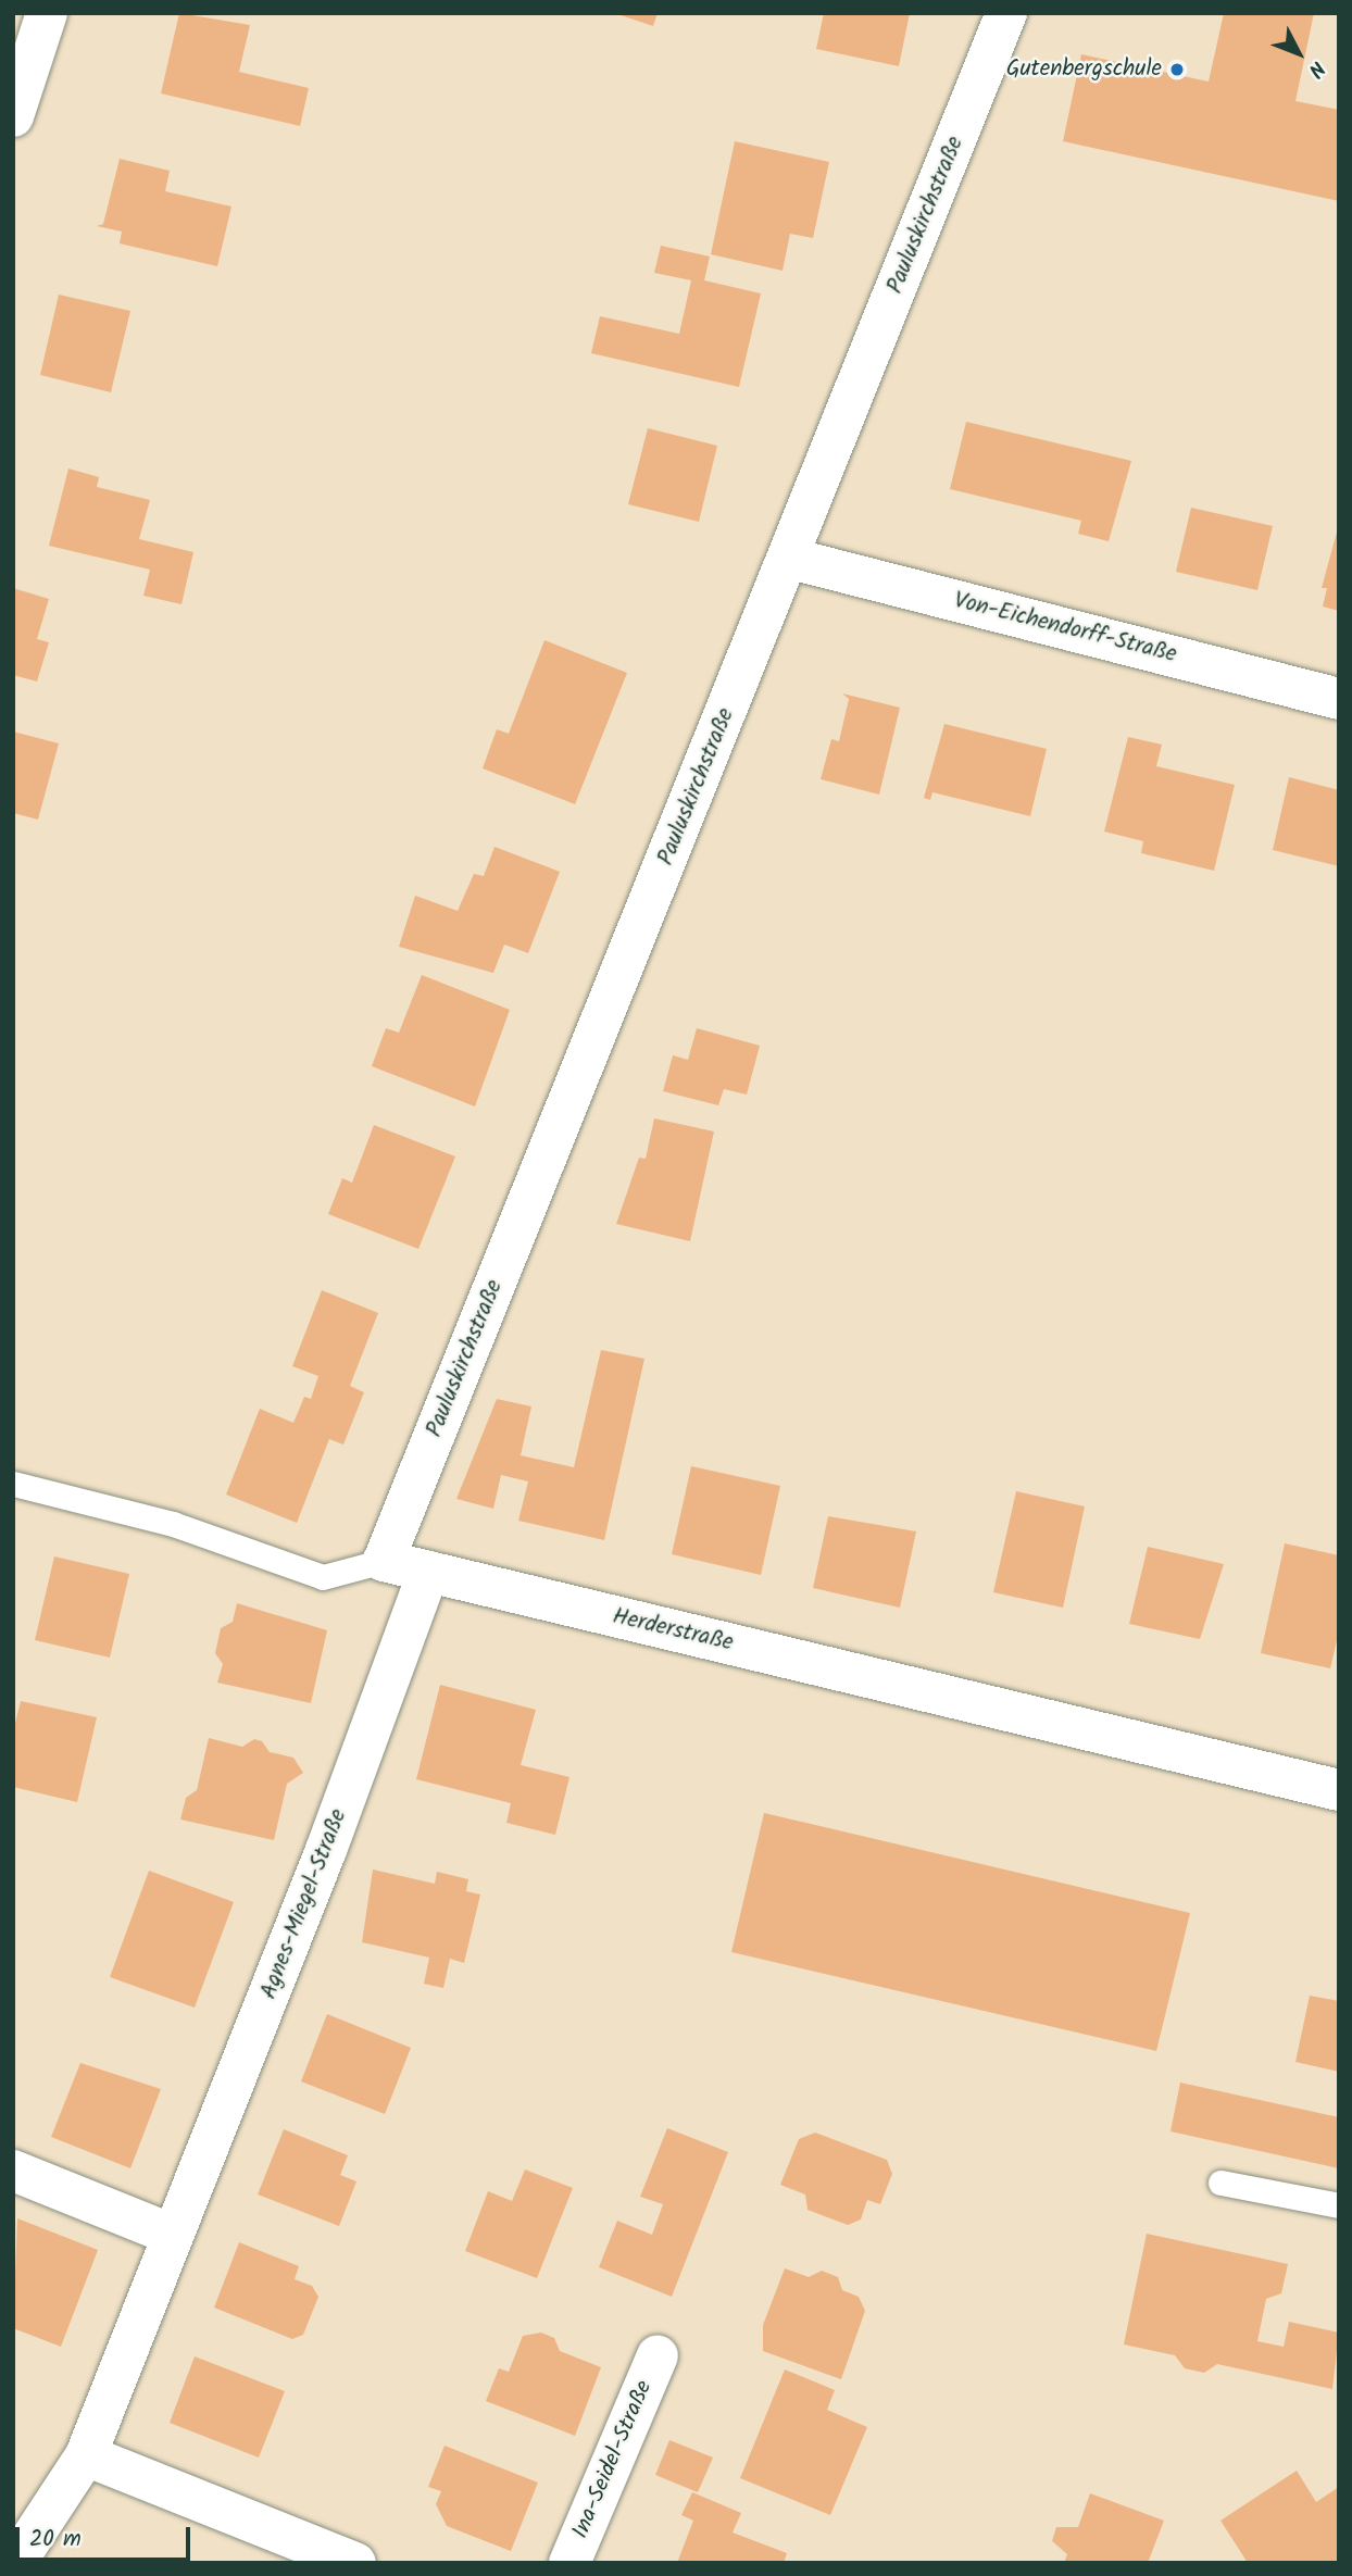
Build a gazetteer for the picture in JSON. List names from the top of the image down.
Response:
{
  "streets": {
    "street": [
      "Pauluskirchstraße",
      "Von-Eichendorff-Straße",
      "Herderstraße",
      "Agnes-Miegel-Straße",
      "Ina-Seidel-Straße"
    ]
  },
  "crossings": [
    ["Pauluskirchstraße", "Von-Eichendorff-Straße"],
    ["Pauluskirchstraße", "Herderstraße"],
    ["Herderstraße", "Agnes-Miegel-Straße"]
  ],
  "places": ["Gutenbergschule"],
  "scale_bar": "20 m",
  "north": "bottom right"
}
